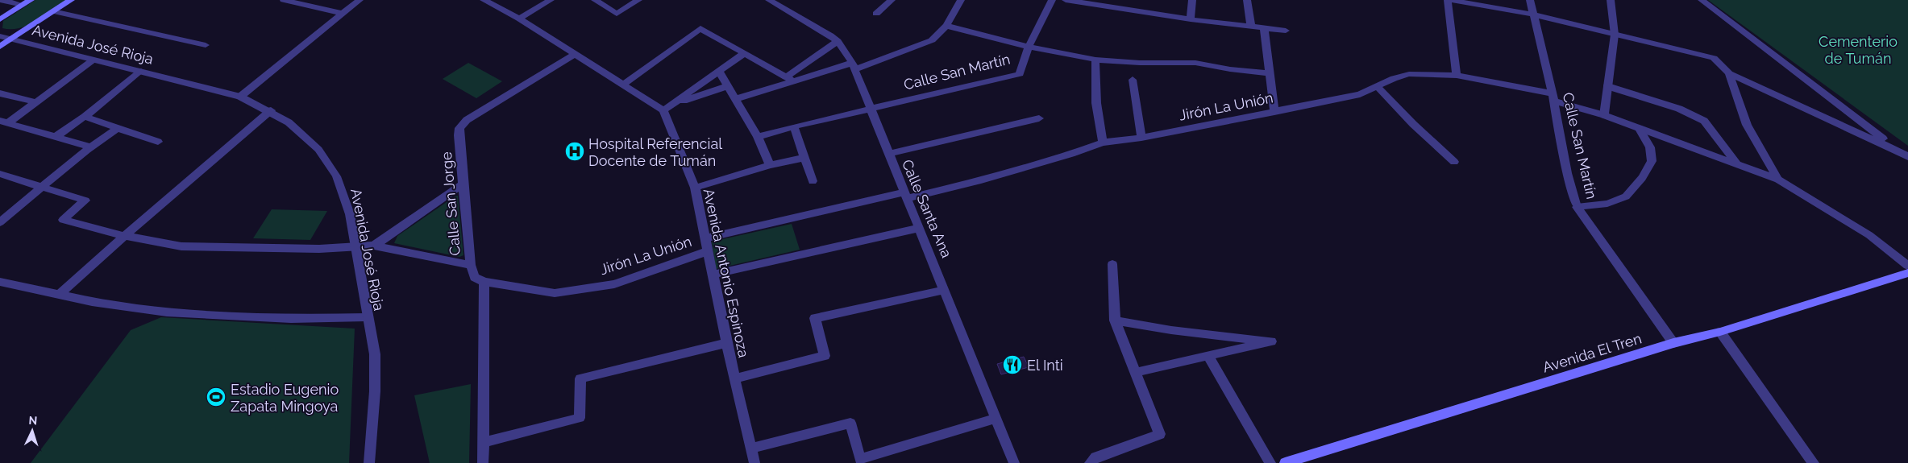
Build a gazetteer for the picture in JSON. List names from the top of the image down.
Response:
{
  "streets": {
    "main road": ["Avenida El Tren"],
    "street": [
      "Avenida José Rioja",
      "Calle San Martín",
      "Jirón La Unión",
      "Calle San Jorge",
      "Calle Santa Ana",
      "Avenida Antonio Espinoza"
    ]
  },
  "crossings": [
    ["Calle San Martín", "Jirón La Unión"],
    ["Calle San Martín", "Calle Santa Ana"],
    ["Calle San Martín", "Avenida El Tren"],
    ["Jirón La Unión", "Calle San Jorge"],
    ["Jirón La Unión", "Calle Santa Ana"],
    ["Jirón La Unión", "Avenida Antonio Espinoza"]
  ],
  "parks": ["Cementerio de Tumán"],
  "places": {
    "hospital": ["Hospital Referencial Docente de Tumán"],
    "restaurant": ["El Inti"],
    "sports": ["Estadio Eugenio Zapata Mingoya"]
  },
  "north": "top"
}
